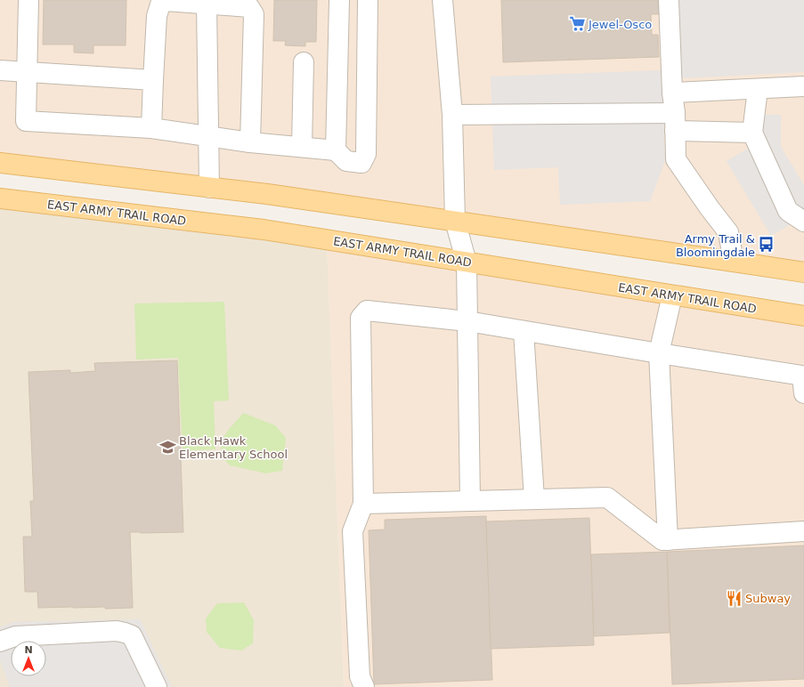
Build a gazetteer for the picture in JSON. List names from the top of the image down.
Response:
{
  "streets": {
    "main road": ["EAST ARMY TRAIL ROAD"]
  },
  "places": {
    "supermarket": ["Jewel-Osco"],
    "bus stop": ["Army Trail & Bloomingdale"],
    "school or university": ["Black Hawk Elementary School"],
    "restaurant": ["Subway"]
  },
  "north": "top"
}
